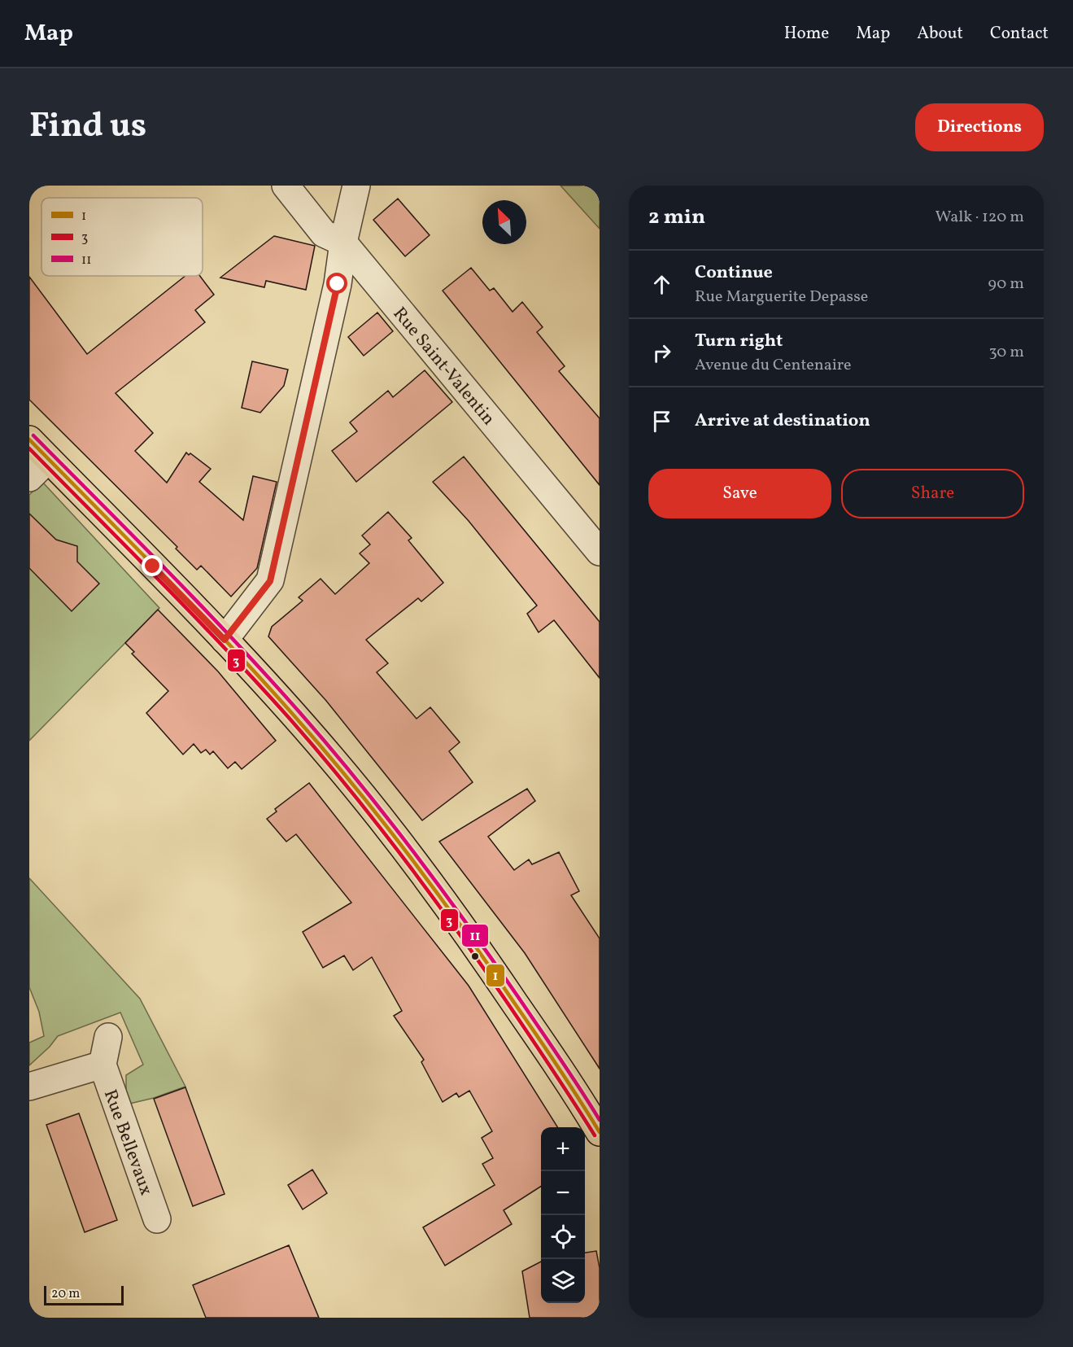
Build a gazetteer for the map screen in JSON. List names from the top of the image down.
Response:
{
  "streets": {
    "street": ["Rue Saint-Valentin", "Rue Bellevaux"]
  },
  "lines": ["transit line 11", "transit line 1", "transit line 3"],
  "legend": ["1", "3", "11"],
  "scale_bar": "20 m",
  "north": "top left",
  "page": {
    "header": "Map",
    "nav": [
      "Home",
      "Map",
      "About",
      "Contact"
    ],
    "title": "Find us",
    "buttons": [
      "Directions",
      ["Save", "Share"]
    ],
    "heading": ["2 min", "Walk · 120 m"],
    "list": [
      ["Continue", "Rue Marguerite Depasse", "90 m"],
      ["Turn right", "Avenue du Centenaire", "30 m"],
      "Arrive at destination"
    ],
    "map_buttons": ["+", "−"],
    "scale": "20 m"
  }
}
